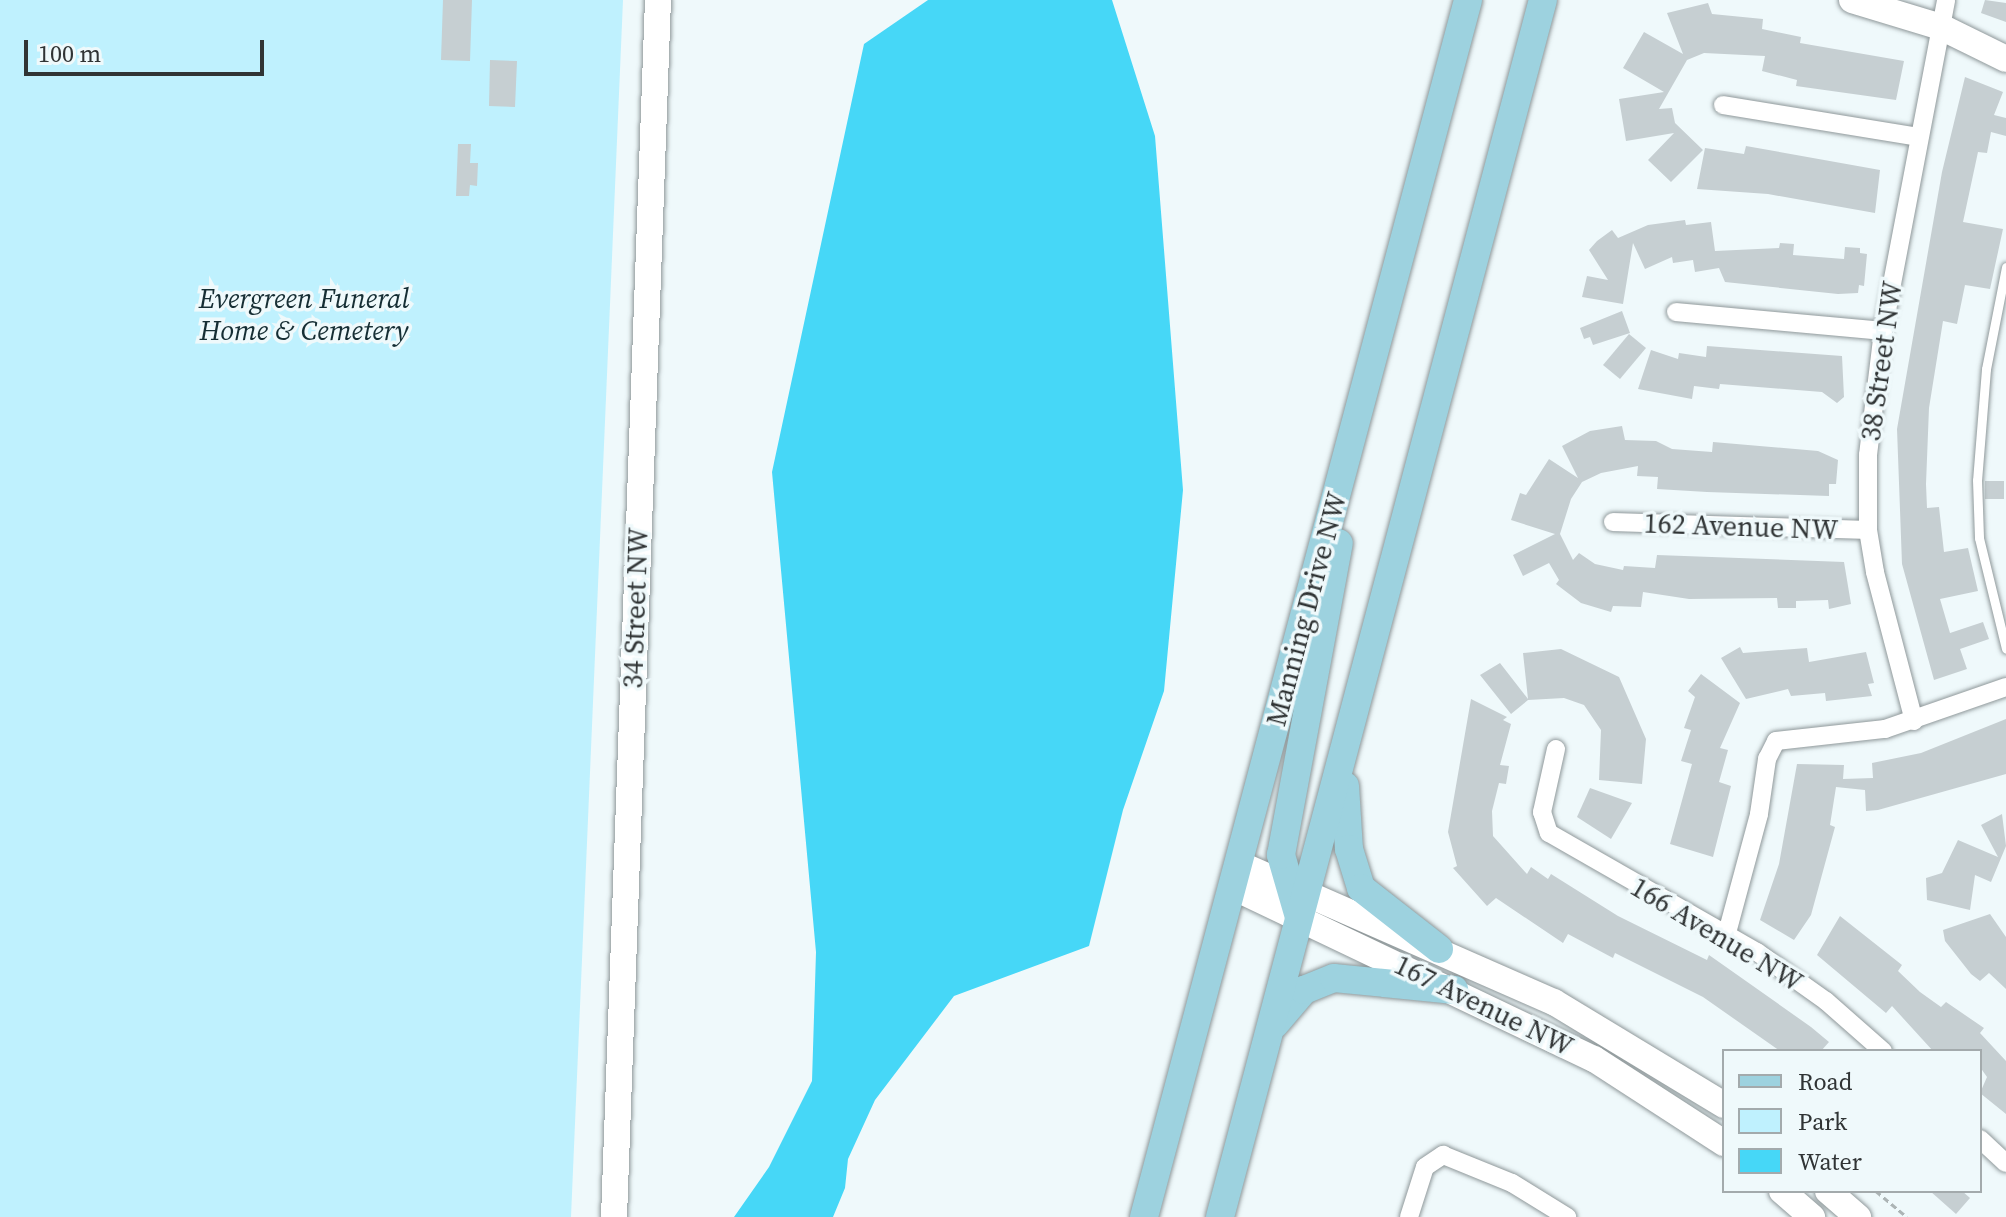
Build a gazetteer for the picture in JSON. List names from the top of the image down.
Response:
{
  "streets": {
    "main road": ["Manning Drive NW"],
    "street": [
      "38 Street NW",
      "162 Avenue NW",
      "34 Street NW",
      "166 Avenue NW",
      "167 Avenue NW"
    ]
  },
  "crossings": [
    ["38 Street NW", "162 Avenue NW"],
    ["Manning Drive NW", "167 Avenue NW"]
  ],
  "parks": ["Evergreen Funeral Home & Cemetery"],
  "legend": ["Road", "Park", "Water"],
  "scale_bar": "100 m"
}
